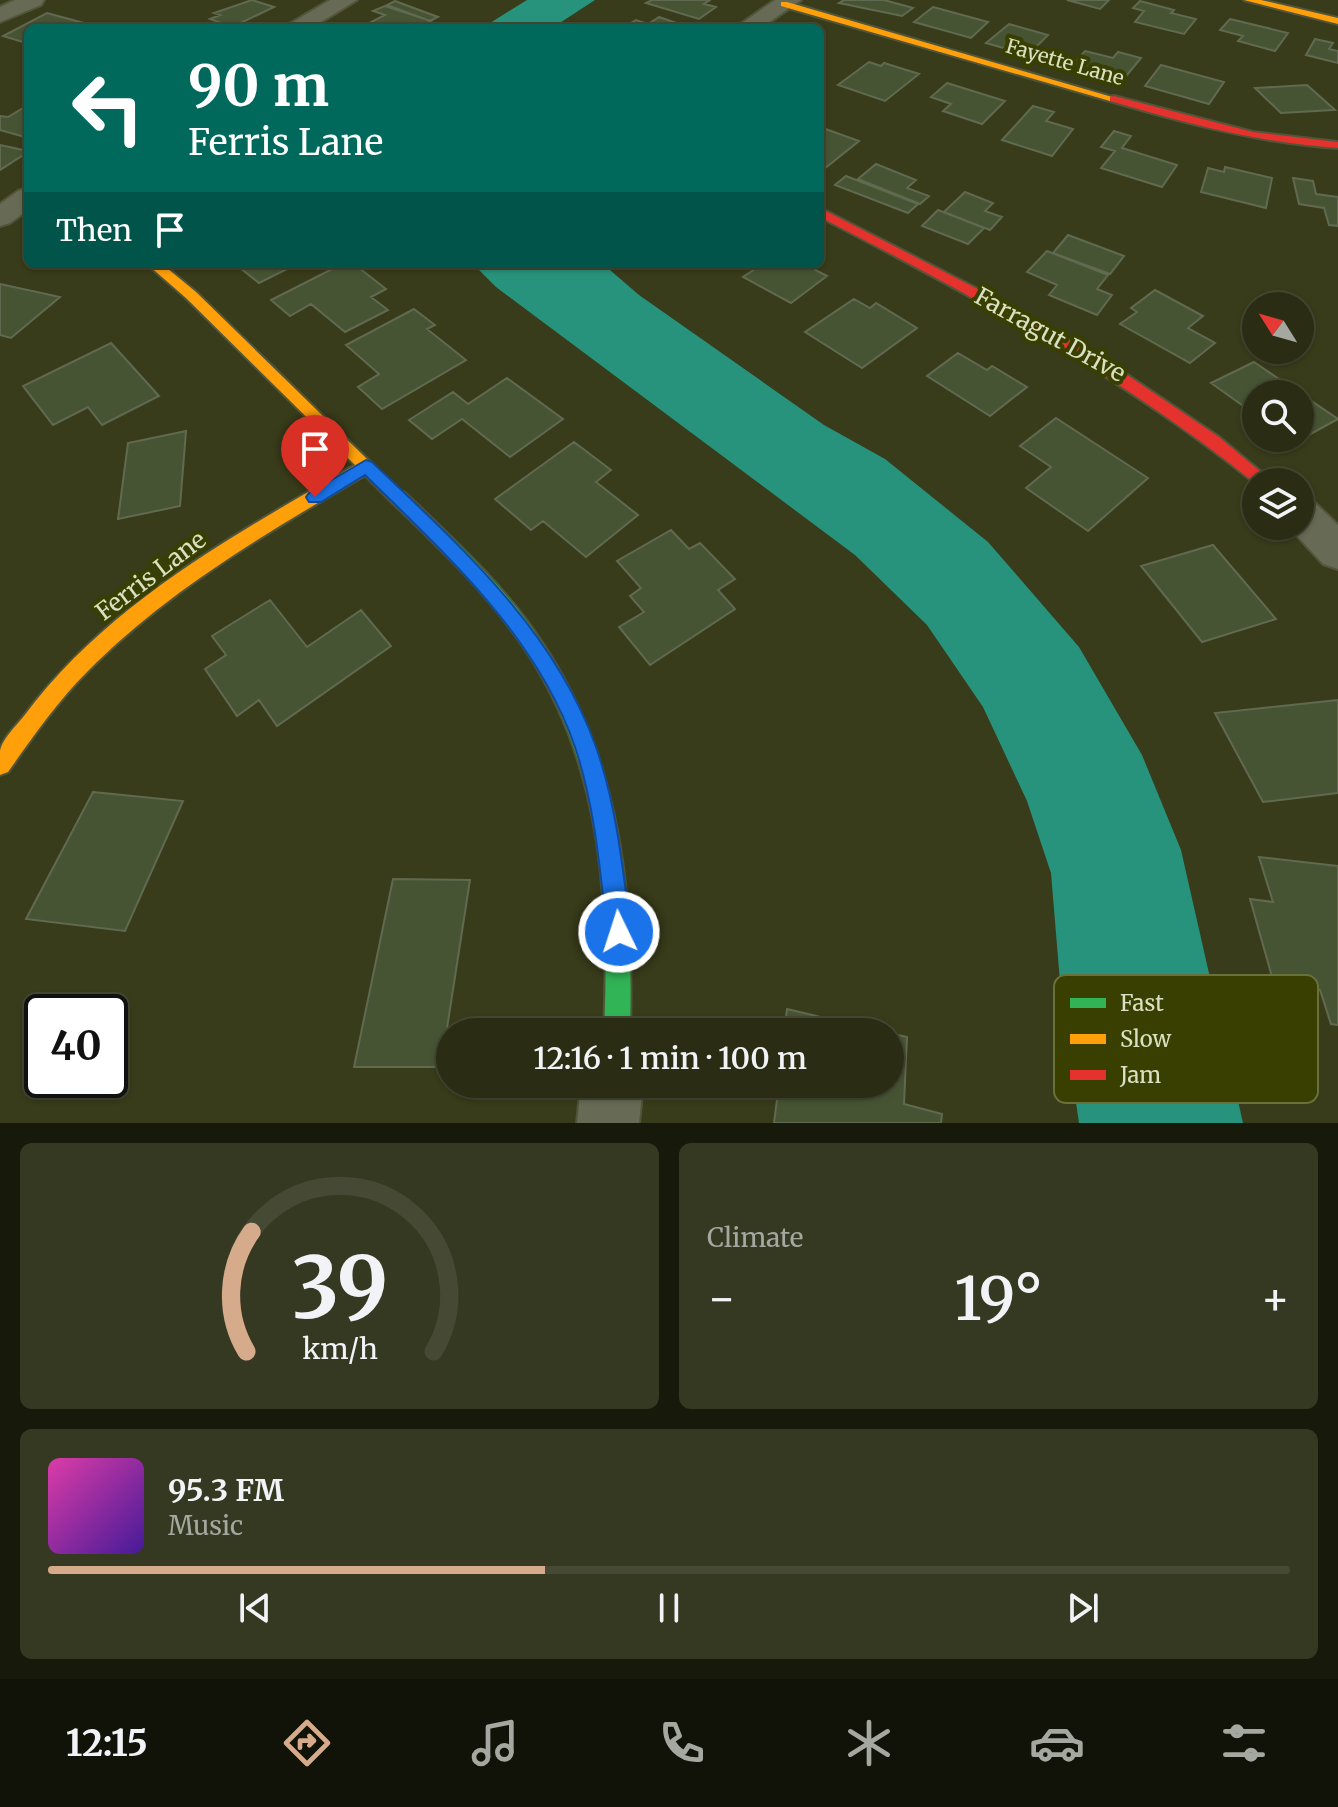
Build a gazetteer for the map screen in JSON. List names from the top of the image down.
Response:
{
  "streets": {
    "street": ["Fayette Lane", "Farragut Drive", "Ferris Lane"]
  },
  "legend": ["Fast", "Slow", "Jam"],
  "north": "top left",
  "page": {
    "turn": ["90 m", "Ferris Lane"],
    "then": "Then",
    "limit": "40",
    "trip": "12:16 · 1 min · 100 m",
    "tile": "Climate",
    "heat": ["−", "19°", "+"],
    "song": ["95.3 FM", "Music"],
    "tabs": "12:15",
    "gauge": ["39", "km/h"]
  }
}
